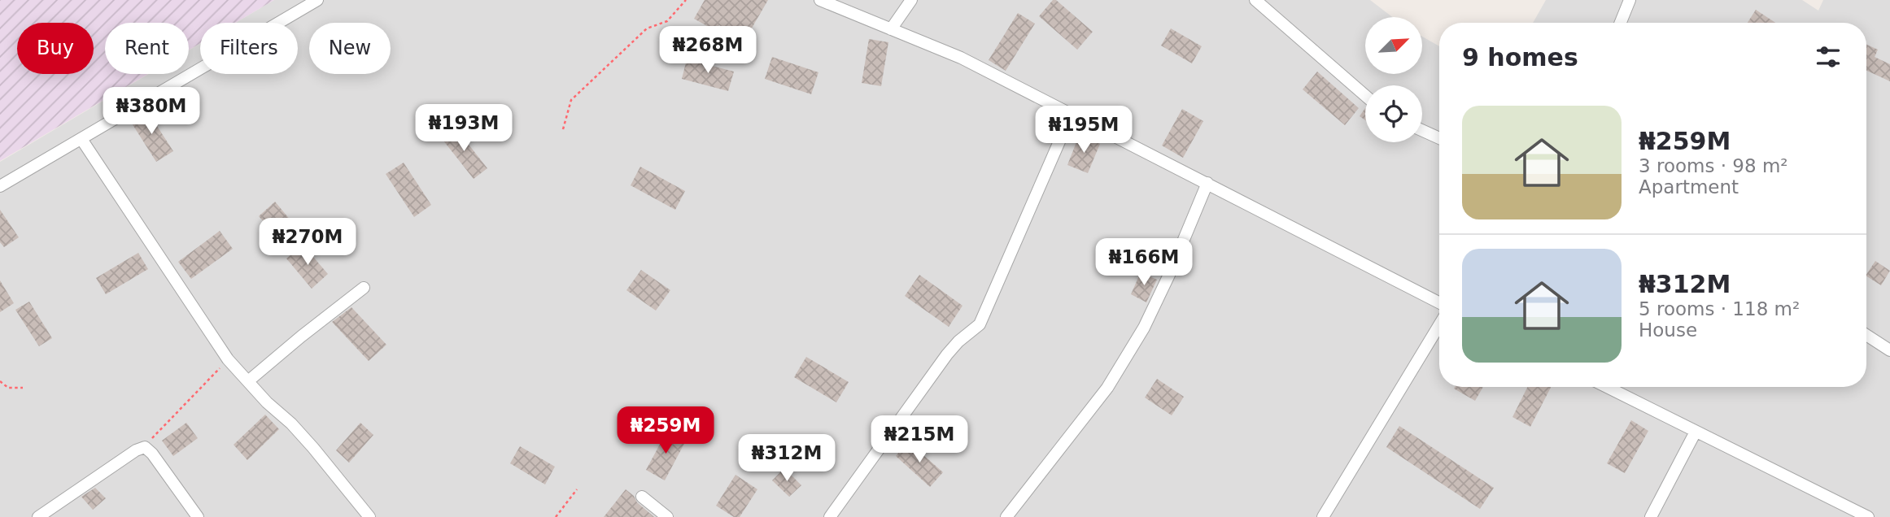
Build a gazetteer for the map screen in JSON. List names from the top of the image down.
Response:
{
  "north": "top right",
  "page": {
    "chip": [
      "Buy",
      "Rent",
      "Filters",
      "New"
    ],
    "heading": "9 homes",
    "price": [
      "₦268M",
      "₦380M",
      "₦193M",
      "₦195M",
      "₦270M",
      "₦166M",
      "₦259M",
      "₦215M",
      "₦312M"
    ],
    "list": [
      {
        "name": "₦259M",
        "note": "3 rooms · 98 m² · Apartment"
      },
      {
        "name": "₦312M",
        "note": "5 rooms · 118 m² · House"
      }
    ]
  }
}
